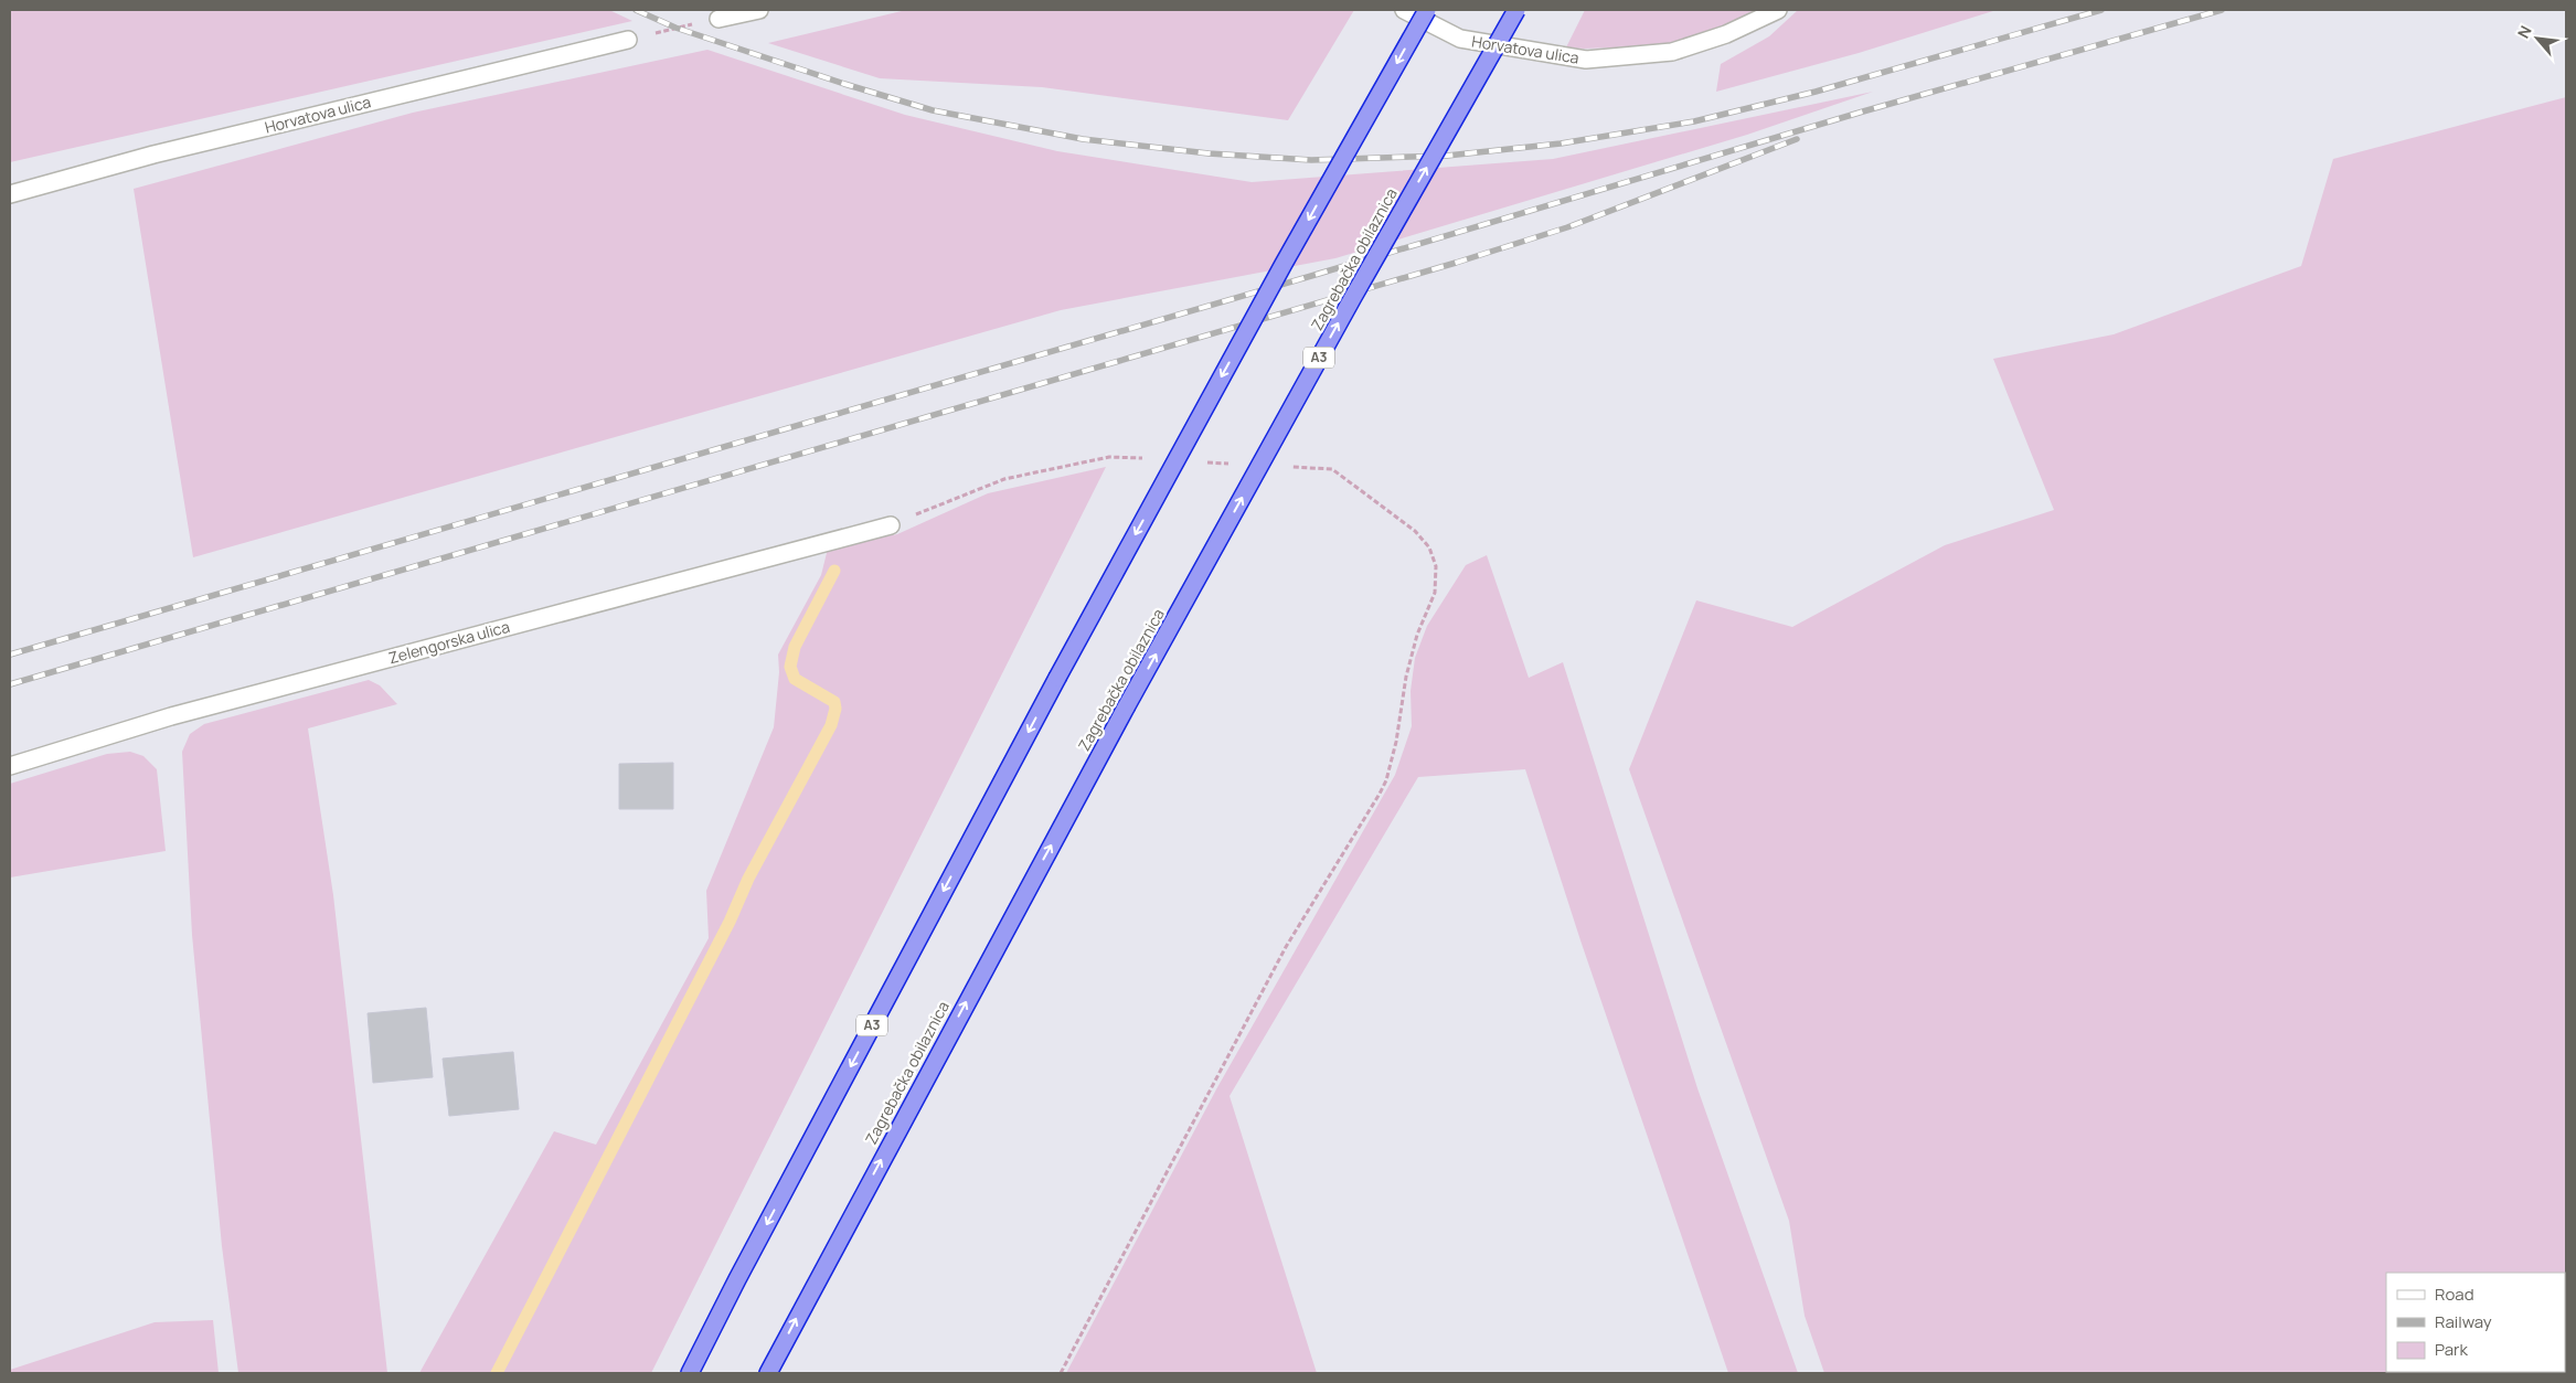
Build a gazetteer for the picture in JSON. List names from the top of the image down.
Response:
{
  "streets": {
    "highway": ["Zagrebačka obilaznica", "A3"],
    "street": ["Horvatova ulica", "Zelengorska ulica"]
  },
  "legend": ["Road", "Railway", "Park"],
  "north": "top left"
}
